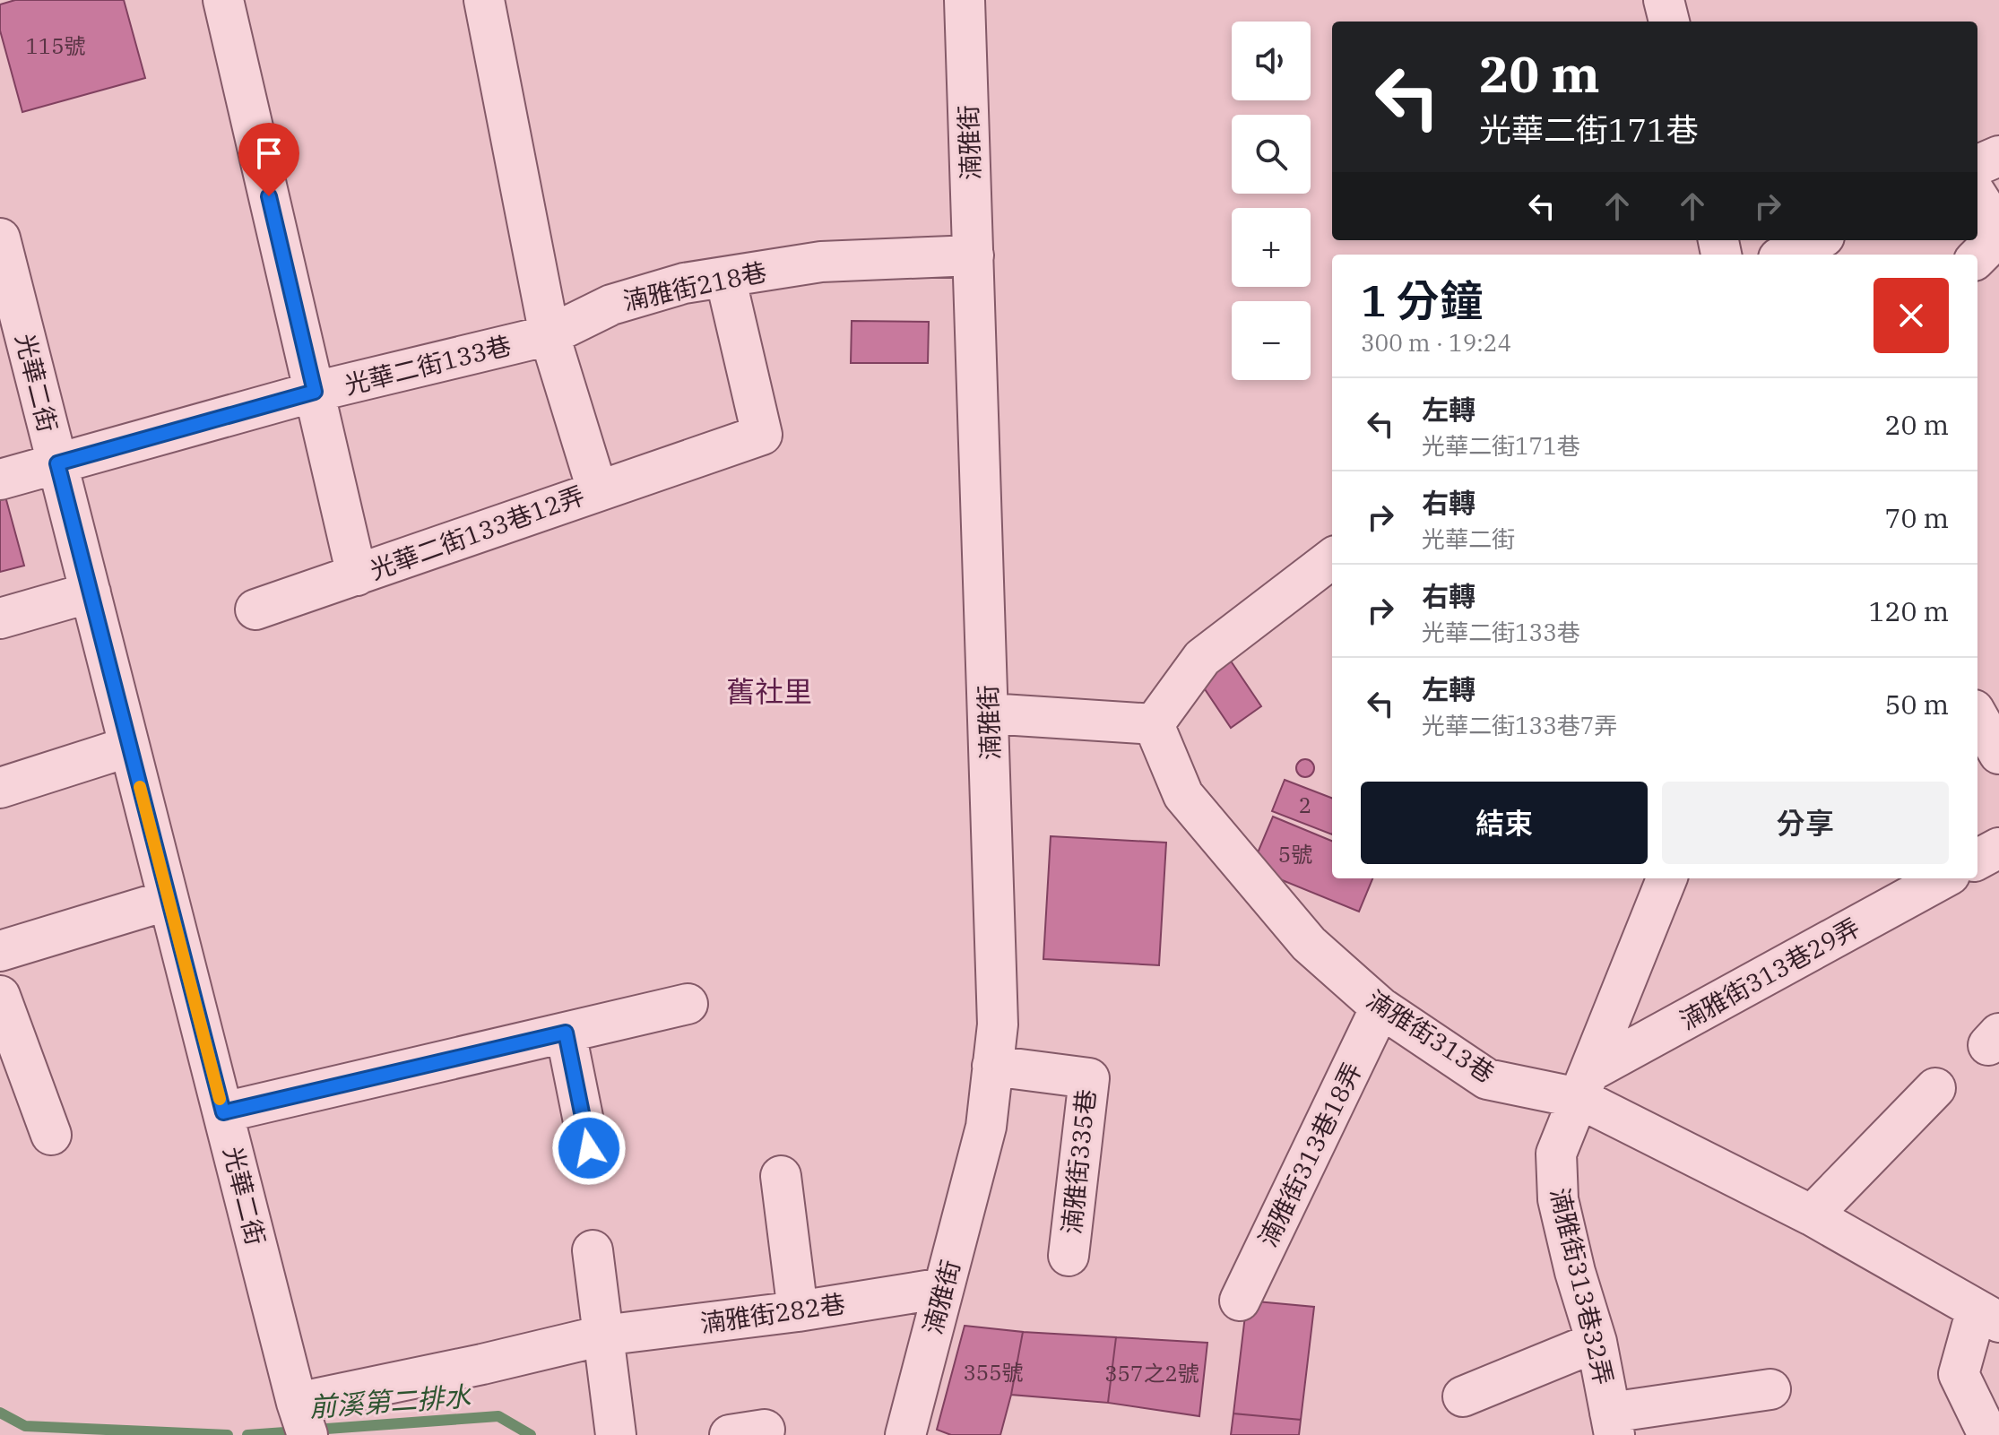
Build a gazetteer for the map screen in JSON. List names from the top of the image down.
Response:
{
  "streets": {
    "street": [
      "湳雅街",
      "湳雅街218巷",
      "光華二街133巷",
      "光華二街",
      "光華二街133巷12弄",
      "湳雅街313巷29弄",
      "湳雅街313巷",
      "湳雅街313巷18弄",
      "湳雅街335巷",
      "湳雅街313巷32弄",
      "湳雅街282巷"
    ]
  },
  "crossings": [
    ["湳雅街", "湳雅街218巷"],
    ["湳雅街", "湳雅街335巷"],
    ["湳雅街", "湳雅街282巷"],
    ["湳雅街218巷", "光華二街133巷"],
    ["湳雅街218巷", "光華二街133巷12弄"],
    ["光華二街133巷", "光華二街"],
    ["光華二街133巷", "光華二街133巷12弄"],
    ["光華二街", "湳雅街282巷"],
    ["湳雅街313巷29弄", "湳雅街313巷"],
    ["湳雅街313巷29弄", "湳雅街313巷32弄"],
    ["湳雅街313巷", "湳雅街313巷18弄"],
    ["湳雅街313巷", "湳雅街313巷32弄"]
  ],
  "districts": ["舊社里"],
  "water": ["前溪第二排水"],
  "house_numbers": [
    "115號",
    "2",
    "5號",
    "355號",
    "357之2號"
  ],
  "page": {
    "map_buttons": ["+", "−"],
    "turn": ["20 m", "光華二街171巷"],
    "heading": ["1 分鐘", "300 m · 19:24"],
    "list": [
      {
        "name": "左轉",
        "note": "光華二街171巷",
        "value": "20 m"
      },
      {
        "name": "右轉",
        "note": "光華二街",
        "value": "70 m"
      },
      {
        "name": "右轉",
        "note": "光華二街133巷",
        "value": "120 m"
      },
      {
        "name": "左轉",
        "note": "光華二街133巷7弄",
        "value": "50 m"
      }
    ],
    "buttons": ["結束", "分享"]
  }
}
